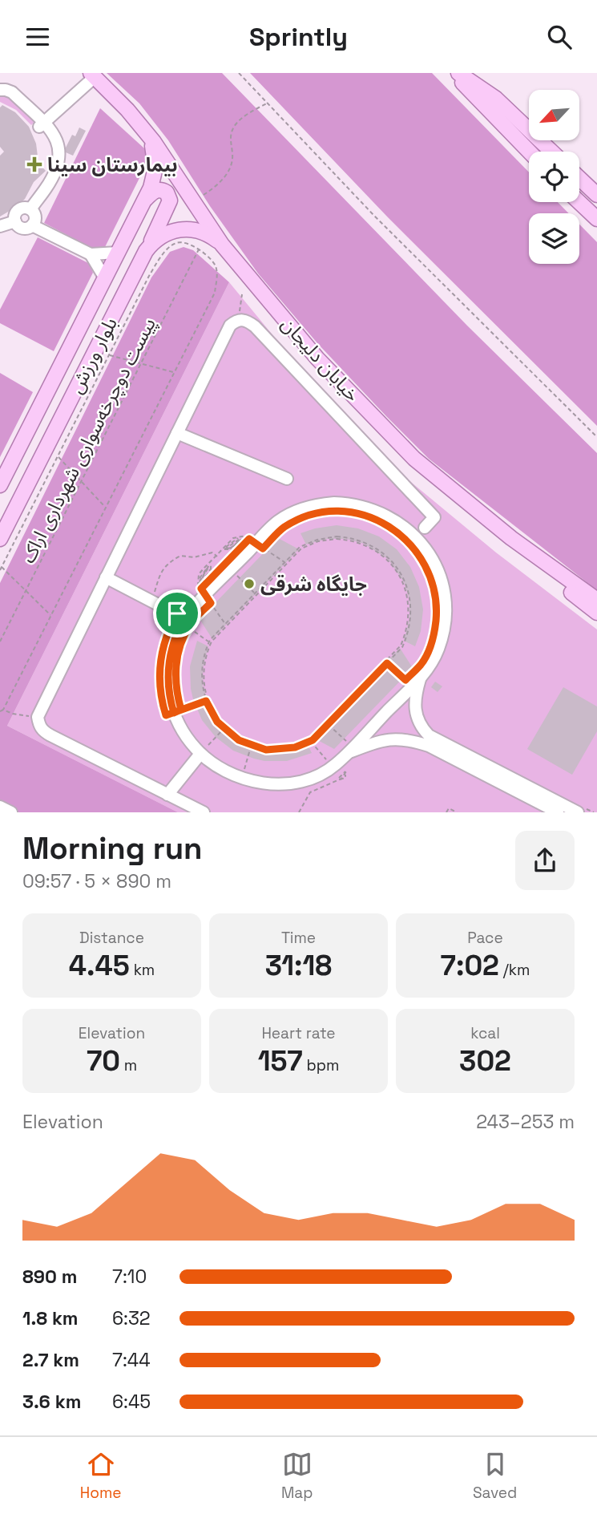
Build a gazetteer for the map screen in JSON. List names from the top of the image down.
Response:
{
  "streets": {
    "main road": ["بلوار ورزش", "خیابان دلیجان"],
    "path": ["پیست دوچرخه‌سواری شهرداری اراک"]
  },
  "crossings": [
    ["بلوار ورزش", "خیابان دلیجان"]
  ],
  "places": {
    "health": ["بیمارستان سینا"],
    "other": ["جایگاه شرقی"]
  },
  "north": "bottom left",
  "page": {
    "header": "Sprintly",
    "heading": ["Morning run", "09:57 · 5 × 890 m"],
    "stats": [
      ["Distance", "4.45 km"],
      ["Time", "31:18"],
      ["Pace", "7:02 /km"],
      ["Elevation", "70 m"],
      ["Heart rate", "157 bpm"],
      ["kcal", "302"]
    ],
    "chart": ["Elevation", "243–253 m"],
    "list": [
      {
        "name": "890 m",
        "note": "7:10"
      },
      {
        "name": "1.8 km",
        "note": "6:32"
      },
      {
        "name": "2.7 km",
        "note": "7:44"
      },
      {
        "name": "3.6 km",
        "note": "6:45"
      }
    ],
    "tabs": ["Home", "Map", "Saved"]
  }
}
